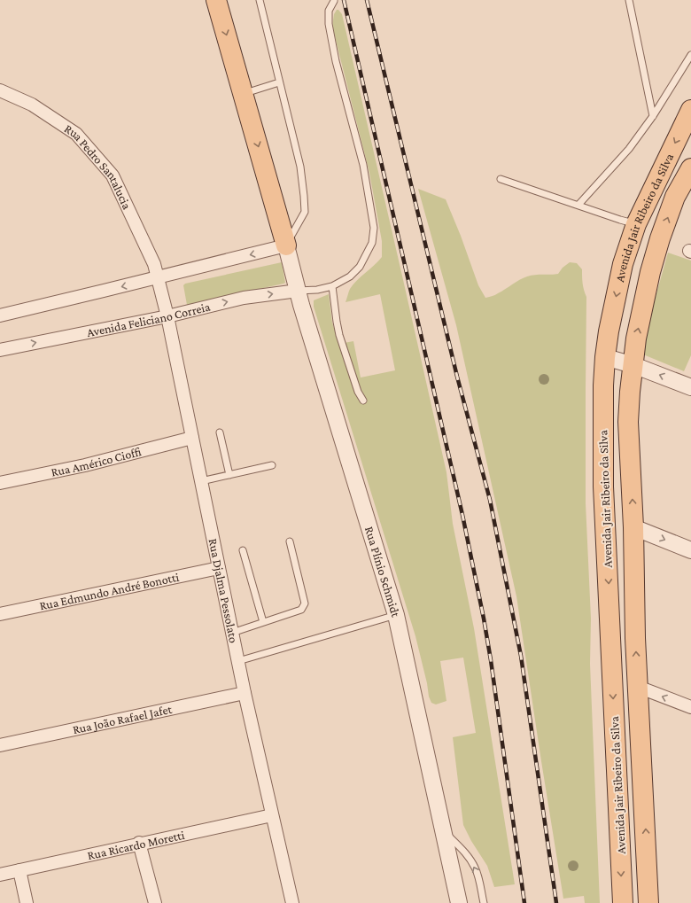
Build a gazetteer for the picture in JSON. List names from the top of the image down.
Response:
{
  "streets": {
    "main road": ["Avenida Jair Ribeiro da Silva"],
    "street": [
      "Rua Pedro Santalucia",
      "Avenida Feliciano Correia",
      "Rua Américo Cioffi",
      "Rua Plínio Schmidt",
      "Rua Edmundo André Bonotti",
      "Rua Djalma Pessolato",
      "Rua João Rafael Jafet",
      "Rua Ricardo Moretti"
    ]
  },
  "crossings": [
    ["Rua Pedro Santalucia", "Rua Djalma Pessolato"],
    ["Avenida Feliciano Correia", "Rua Plínio Schmidt"],
    ["Avenida Feliciano Correia", "Rua Djalma Pessolato"],
    ["Rua Américo Cioffi", "Rua Djalma Pessolato"],
    ["Rua Edmundo André Bonotti", "Rua Djalma Pessolato"],
    ["Rua Djalma Pessolato", "Rua João Rafael Jafet"],
    ["Rua Djalma Pessolato", "Rua Ricardo Moretti"]
  ]
}
